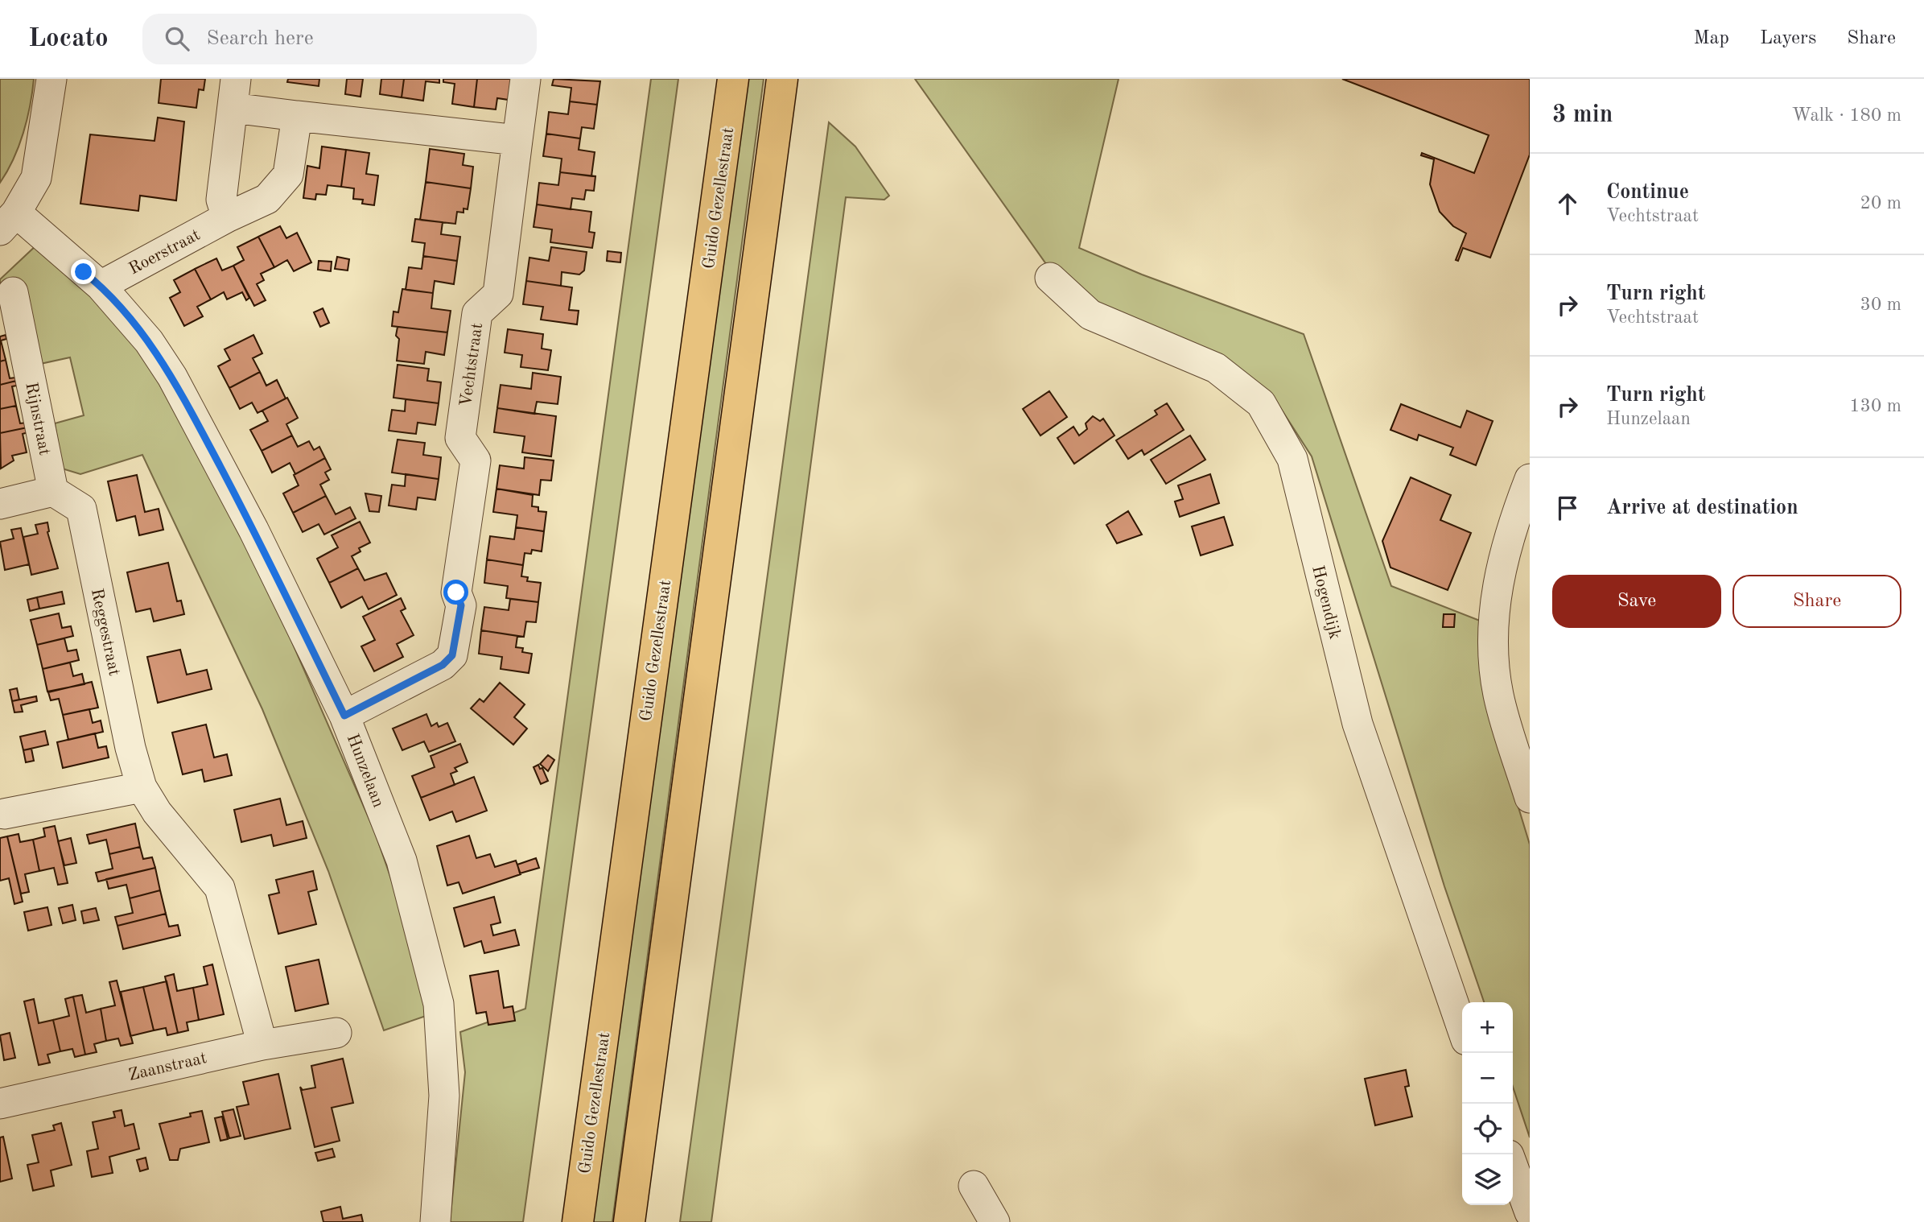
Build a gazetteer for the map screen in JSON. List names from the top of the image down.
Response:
{
  "streets": {
    "main road": ["Guido Gezellestraat"],
    "street": [
      "Roerstraat",
      "Vechtstraat",
      "Rijnstraat",
      "Hogendijk",
      "Reggestraat",
      "Hunzelaan",
      "Zaanstraat"
    ]
  },
  "crossings": [
    ["Roerstraat", "Hunzelaan"],
    ["Vechtstraat", "Hunzelaan"],
    ["Rijnstraat", "Reggestraat"],
    ["Reggestraat", "Zaanstraat"]
  ],
  "page": {
    "header": "Locato",
    "search": "Search here",
    "nav": ["Map", "Layers", "Share"],
    "heading": ["3 min", "Walk · 180 m"],
    "list": [
      ["Continue", "Vechtstraat", "20 m"],
      ["Turn right", "Vechtstraat", "30 m"],
      ["Turn right", "Hunzelaan", "130 m"],
      "Arrive at destination"
    ],
    "buttons": ["Save", "Share"],
    "map_buttons": ["+", "−"]
  }
}
